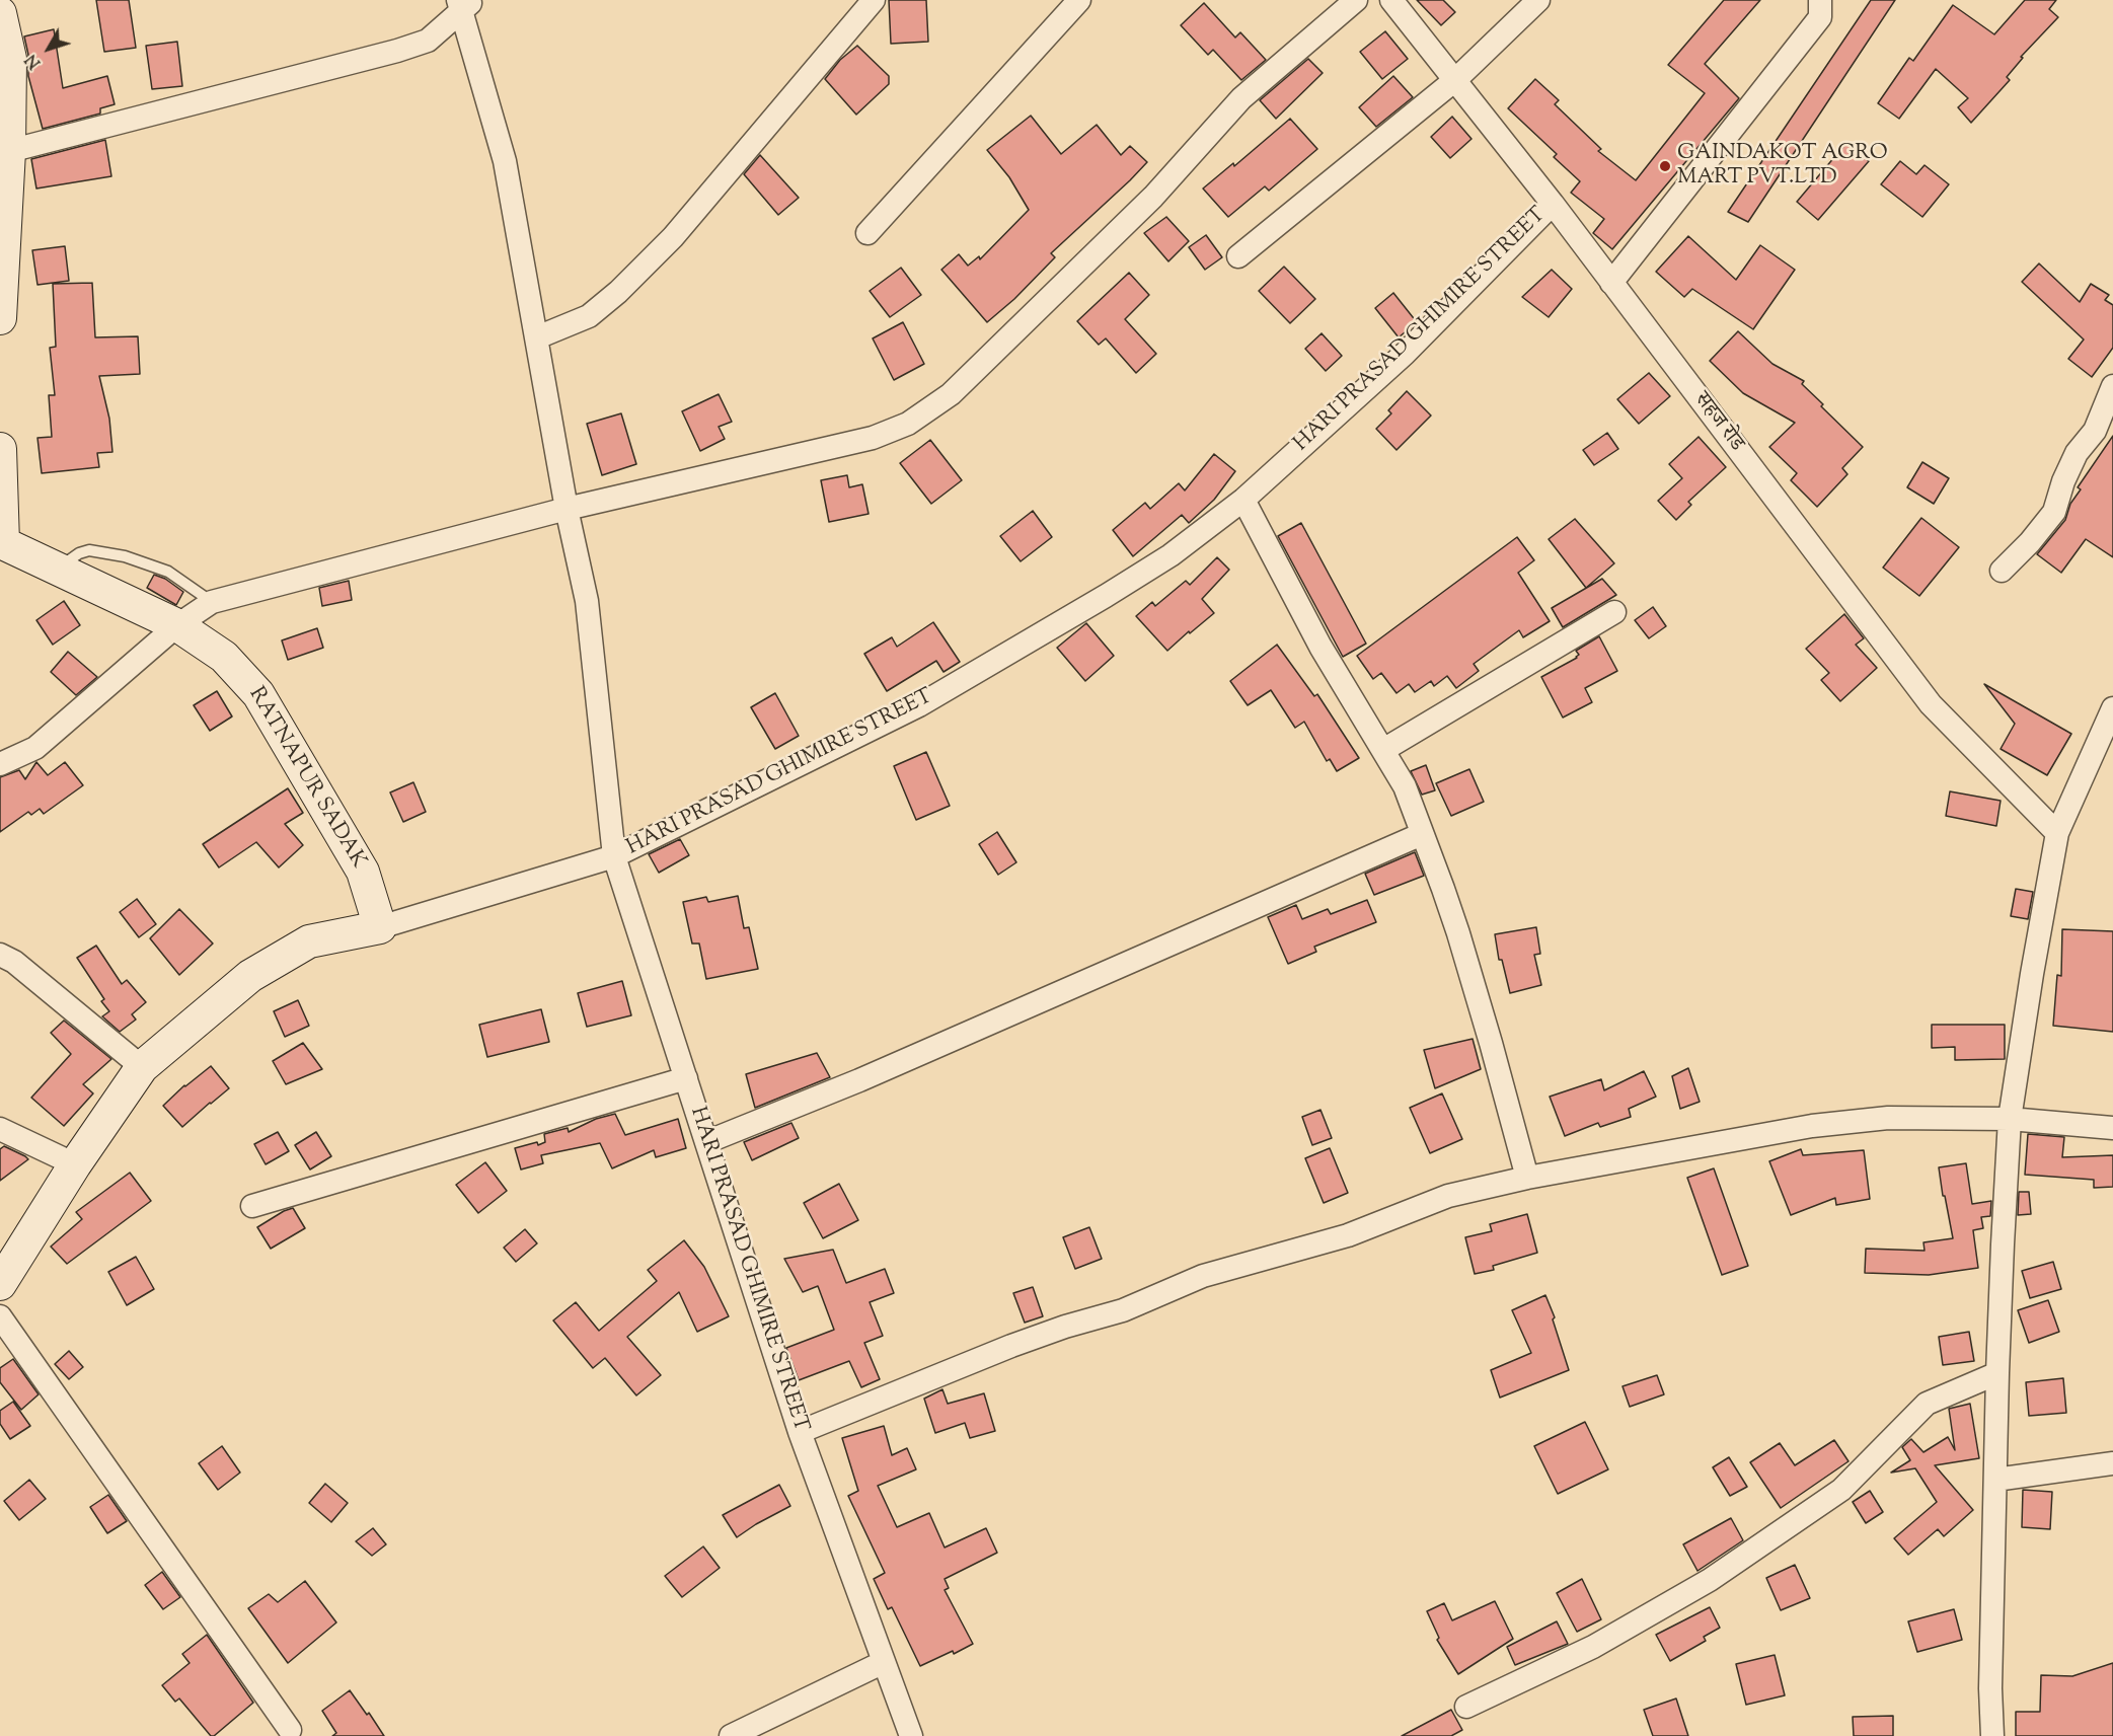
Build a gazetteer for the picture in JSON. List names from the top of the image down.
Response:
{
  "streets": {
    "main road": ["RATNAPUR SADAK"],
    "street": ["HARI PRASAD GHIMIRE STREET", "सहज रोड"]
  },
  "crossings": [
    ["HARI PRASAD GHIMIRE STREET", "सहज रोड"]
  ],
  "places": ["GAINDAKOT AGRO MART PVT.LTD"],
  "north": "bottom left"
}
